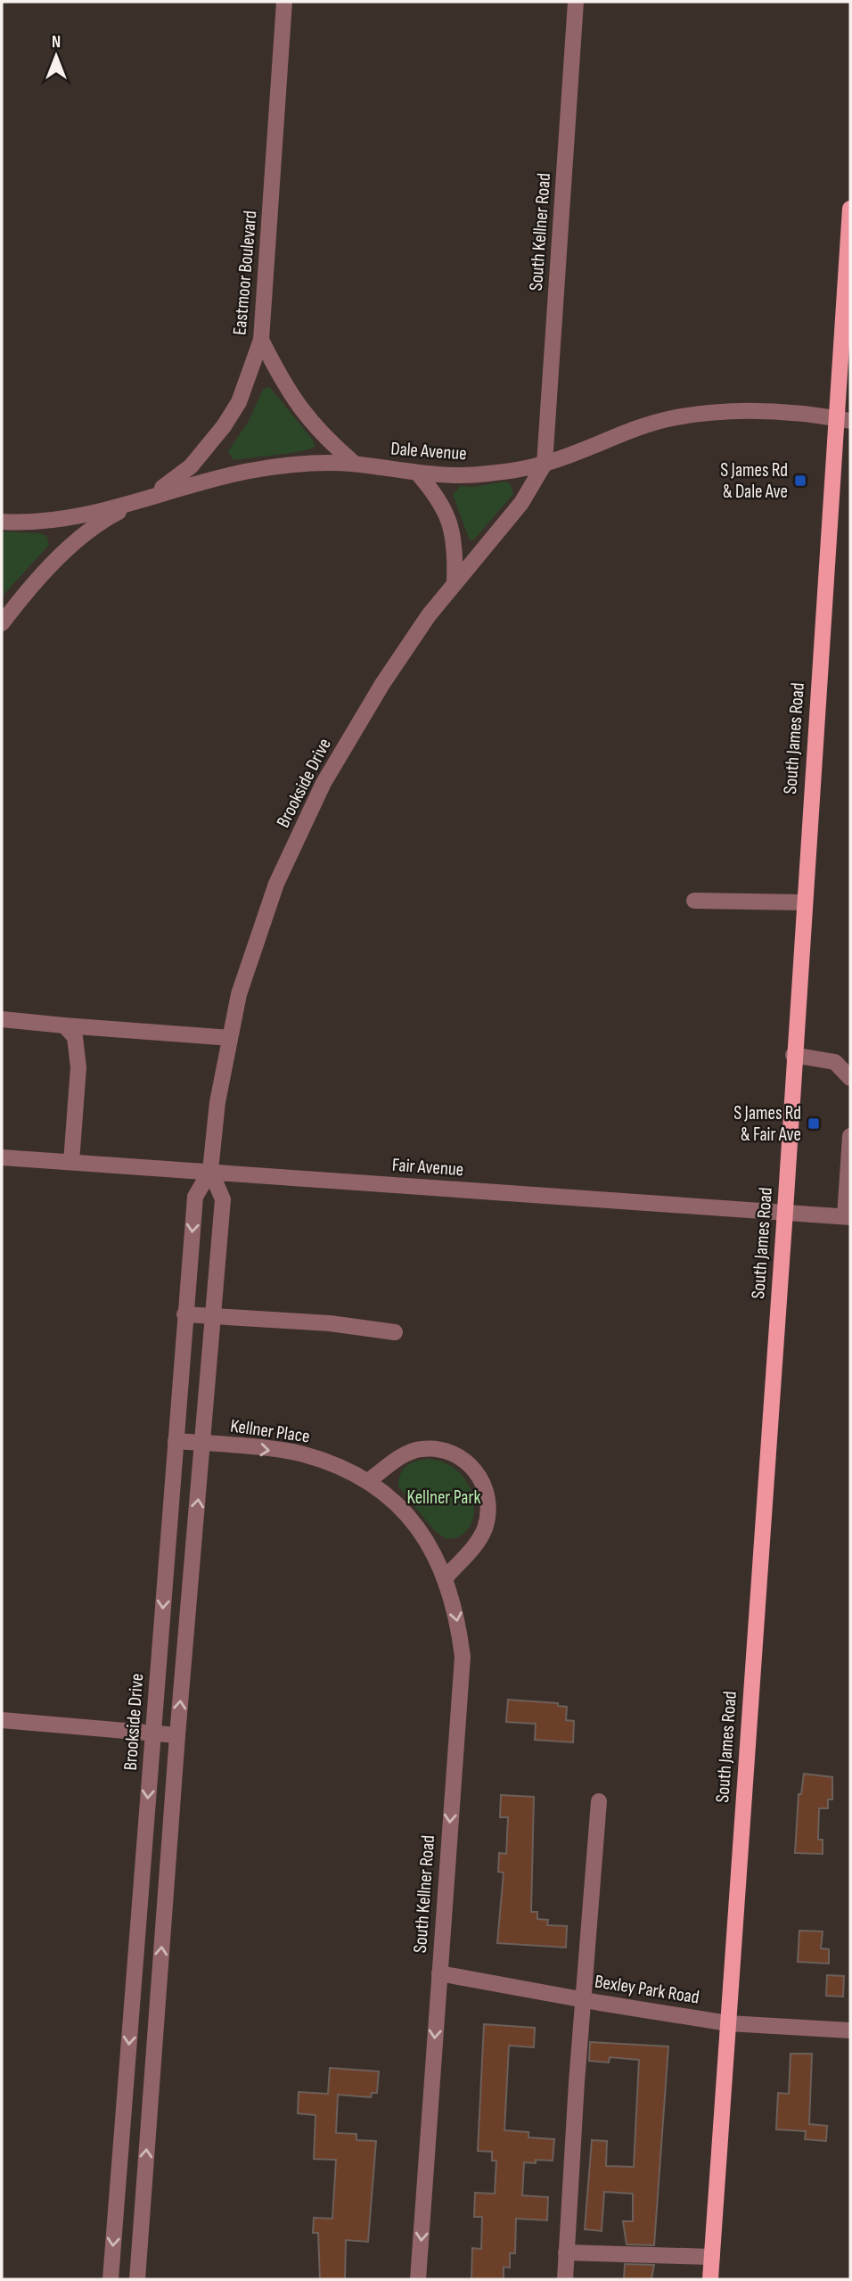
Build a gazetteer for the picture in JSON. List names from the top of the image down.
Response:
{
  "streets": {
    "main road": ["South James Road"],
    "street": [
      "South Kellner Road",
      "Eastmoor Boulevard",
      "Dale Avenue",
      "Brookside Drive",
      "Fair Avenue",
      "Kellner Place",
      "Bexley Park Road"
    ]
  },
  "crossings": [
    ["South Kellner Road", "Dale Avenue"],
    ["South Kellner Road", "Brookside Drive"],
    ["South Kellner Road", "Kellner Place"],
    ["South Kellner Road", "Bexley Park Road"],
    ["Eastmoor Boulevard", "Dale Avenue"],
    ["Dale Avenue", "South James Road"],
    ["Dale Avenue", "Brookside Drive"],
    ["South James Road", "Fair Avenue"],
    ["South James Road", "Bexley Park Road"],
    ["Brookside Drive", "Fair Avenue"],
    ["Brookside Drive", "Kellner Place"]
  ],
  "one_way": ["South Kellner Road"],
  "parks": ["Kellner Park"],
  "places": {
    "transit": ["S James Rd & Dale Ave", "S James Rd & Fair Ave"]
  },
  "north": "top"
}
